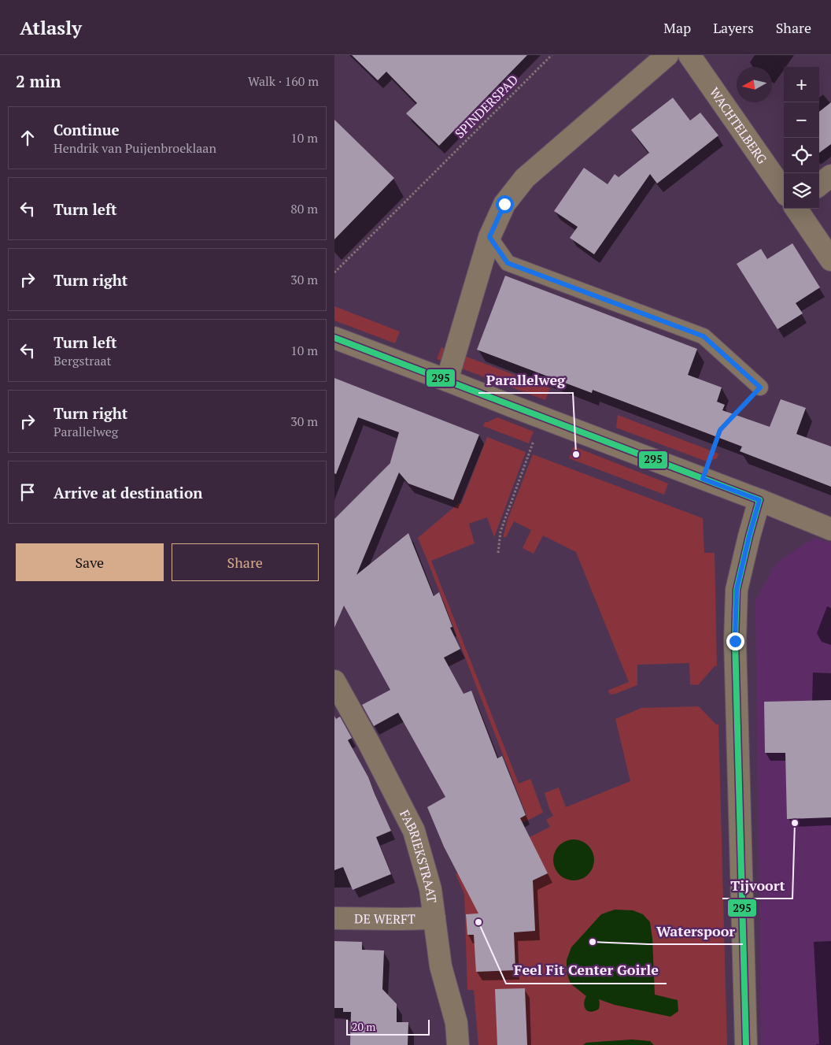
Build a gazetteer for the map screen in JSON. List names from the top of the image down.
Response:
{
  "streets": {
    "street": ["WACHTELBERG", "FABRIEKSTRAAT", "DE WERFT"],
    "path": ["SPINDERSPAD"]
  },
  "crossings": [
    ["FABRIEKSTRAAT", "DE WERFT"]
  ],
  "places": [
    "Parallelweg",
    "Tijvoort",
    "Feel Fit Center Goirle",
    "Waterspoor"
  ],
  "lines": ["transit line 295"],
  "scale_bar": "20 m",
  "north": "left",
  "page": {
    "header": "Atlasly",
    "nav": ["Map", "Layers", "Share"],
    "heading": ["2 min", "Walk · 160 m"],
    "map_buttons": ["+", "−"],
    "list": [
      ["Continue", "Hendrik van Puijenbroeklaan", "10 m"],
      ["Turn left", "80 m"],
      ["Turn right", "30 m"],
      ["Turn left", "Bergstraat", "10 m"],
      ["Turn right", "Parallelweg", "30 m"],
      "Arrive at destination"
    ],
    "buttons": ["Save", "Share"],
    "scale": "20 m"
  }
}
